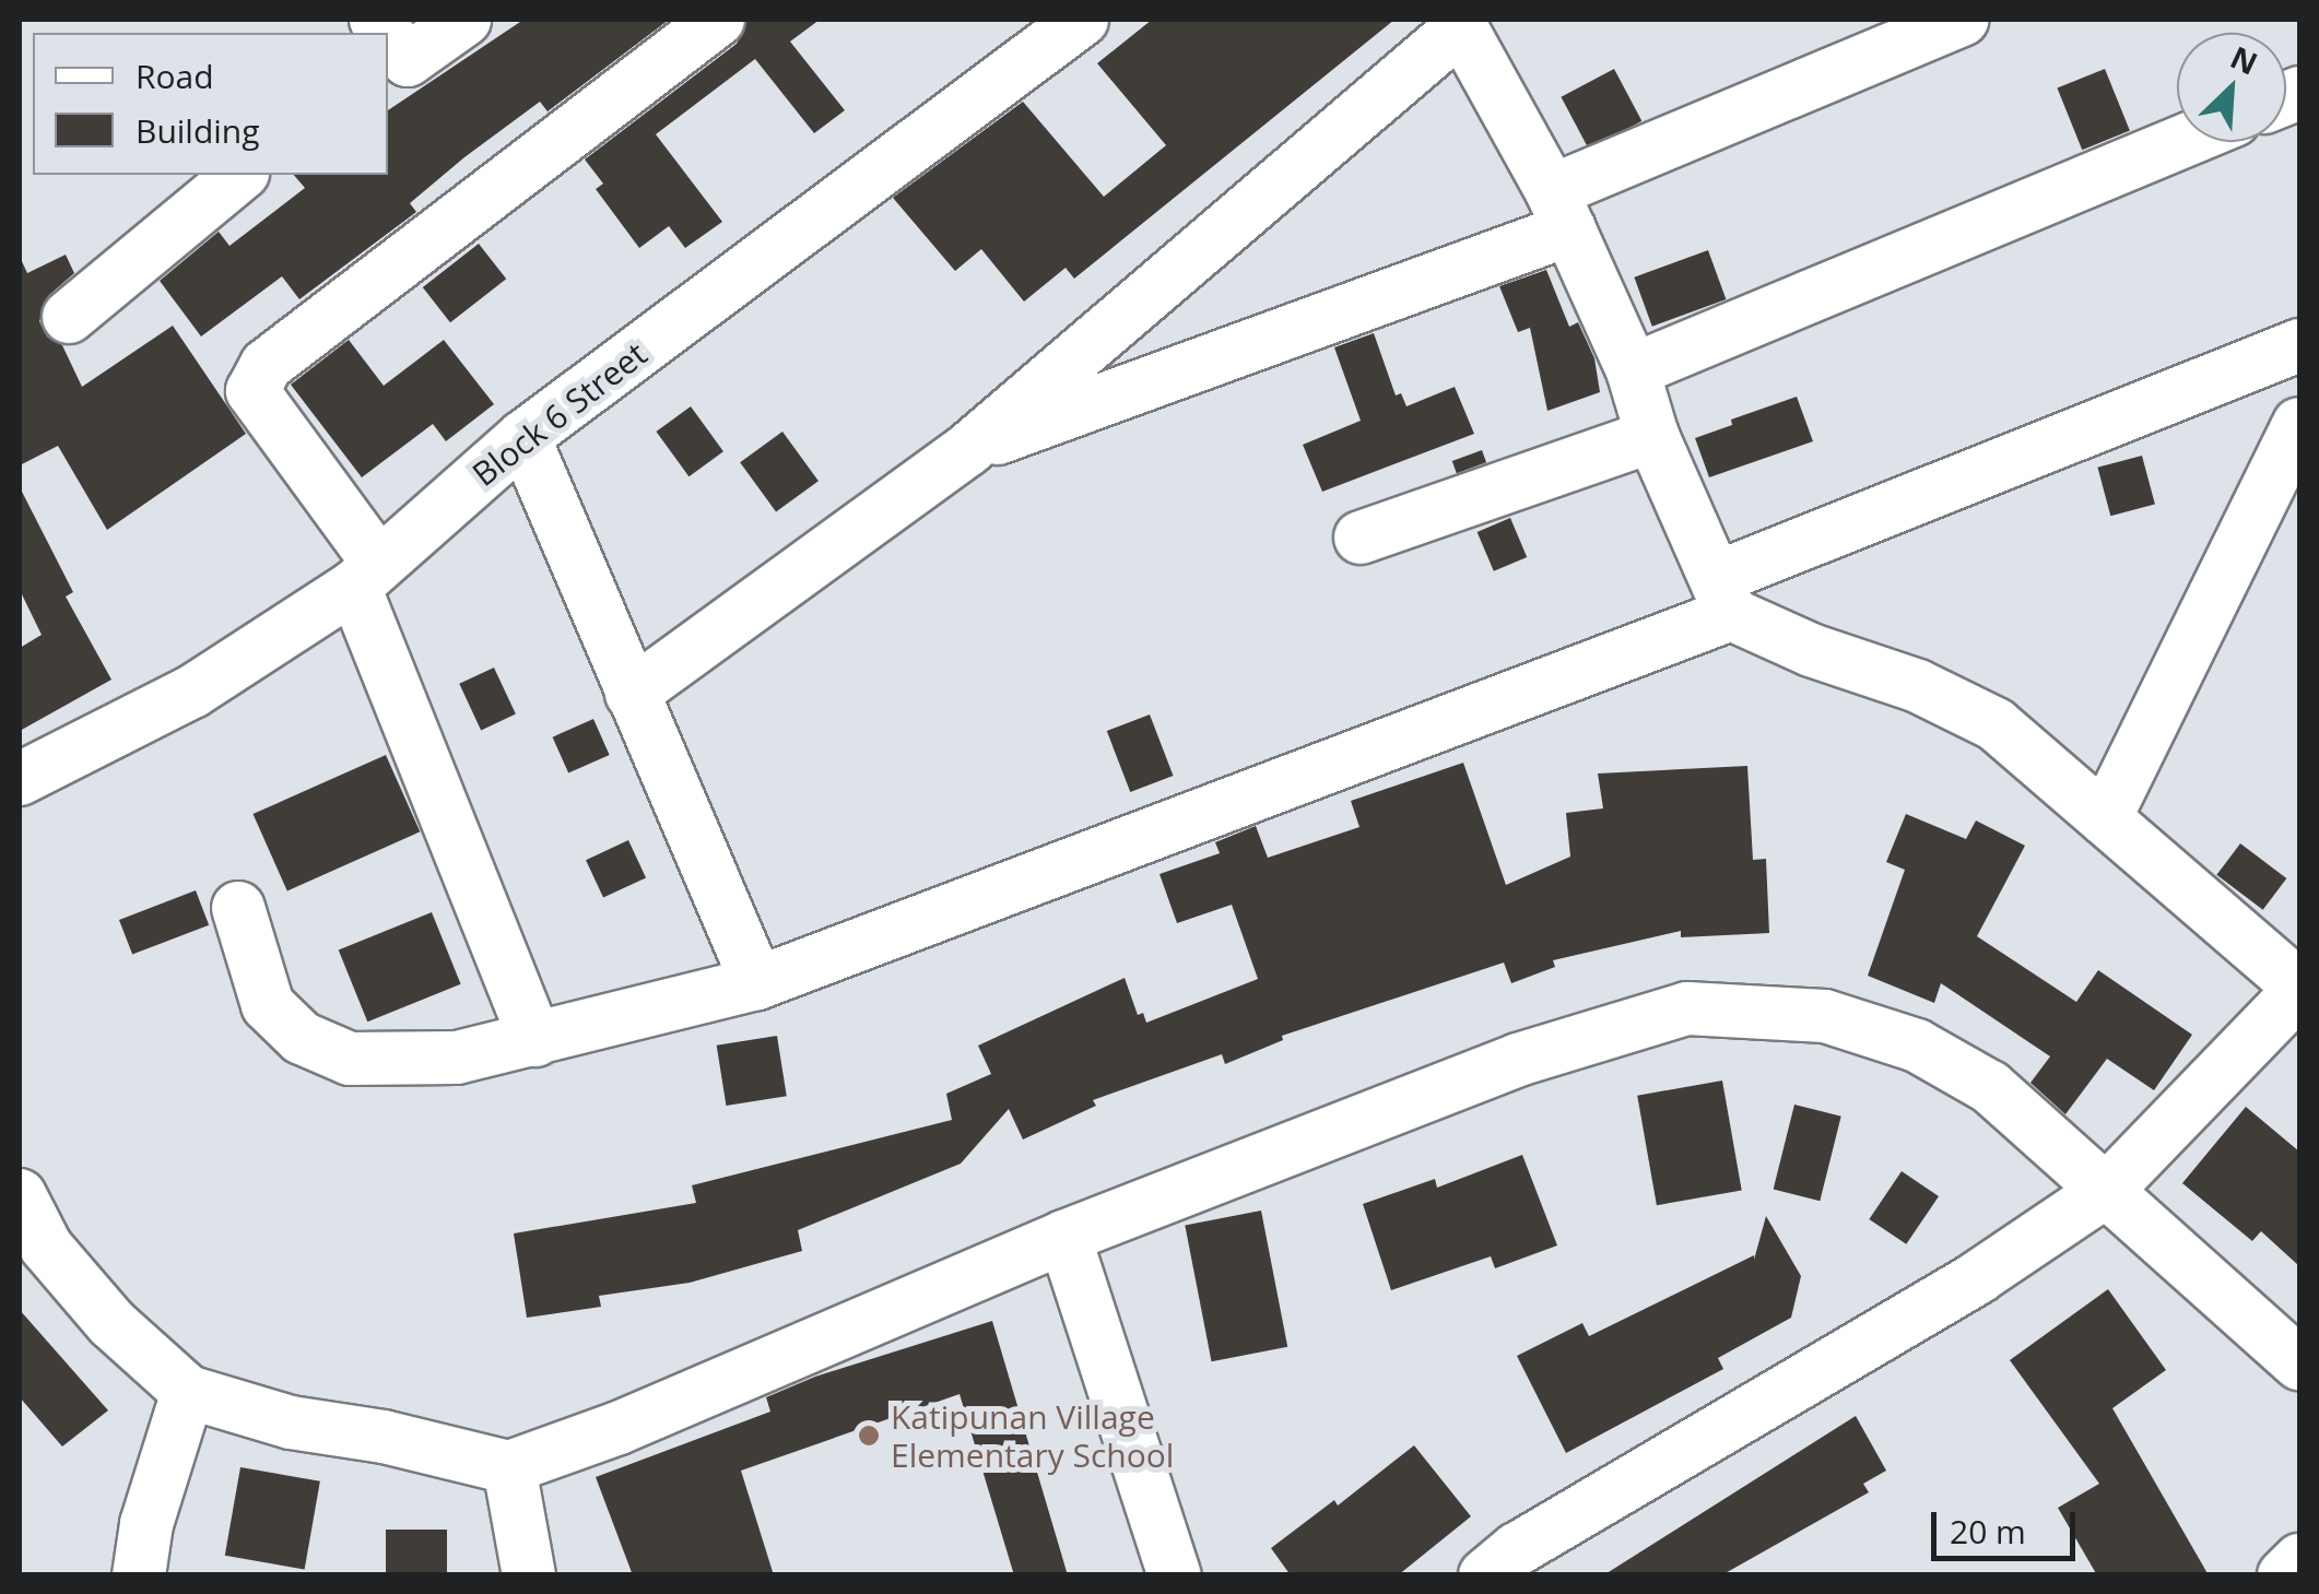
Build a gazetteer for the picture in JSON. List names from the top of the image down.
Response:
{
  "streets": {
    "street": ["Block 6 Street"]
  },
  "places": ["Katipunan Village Elementary School"],
  "legend": ["Road", "Building"],
  "scale_bar": "20 m",
  "north": "top right"
}
